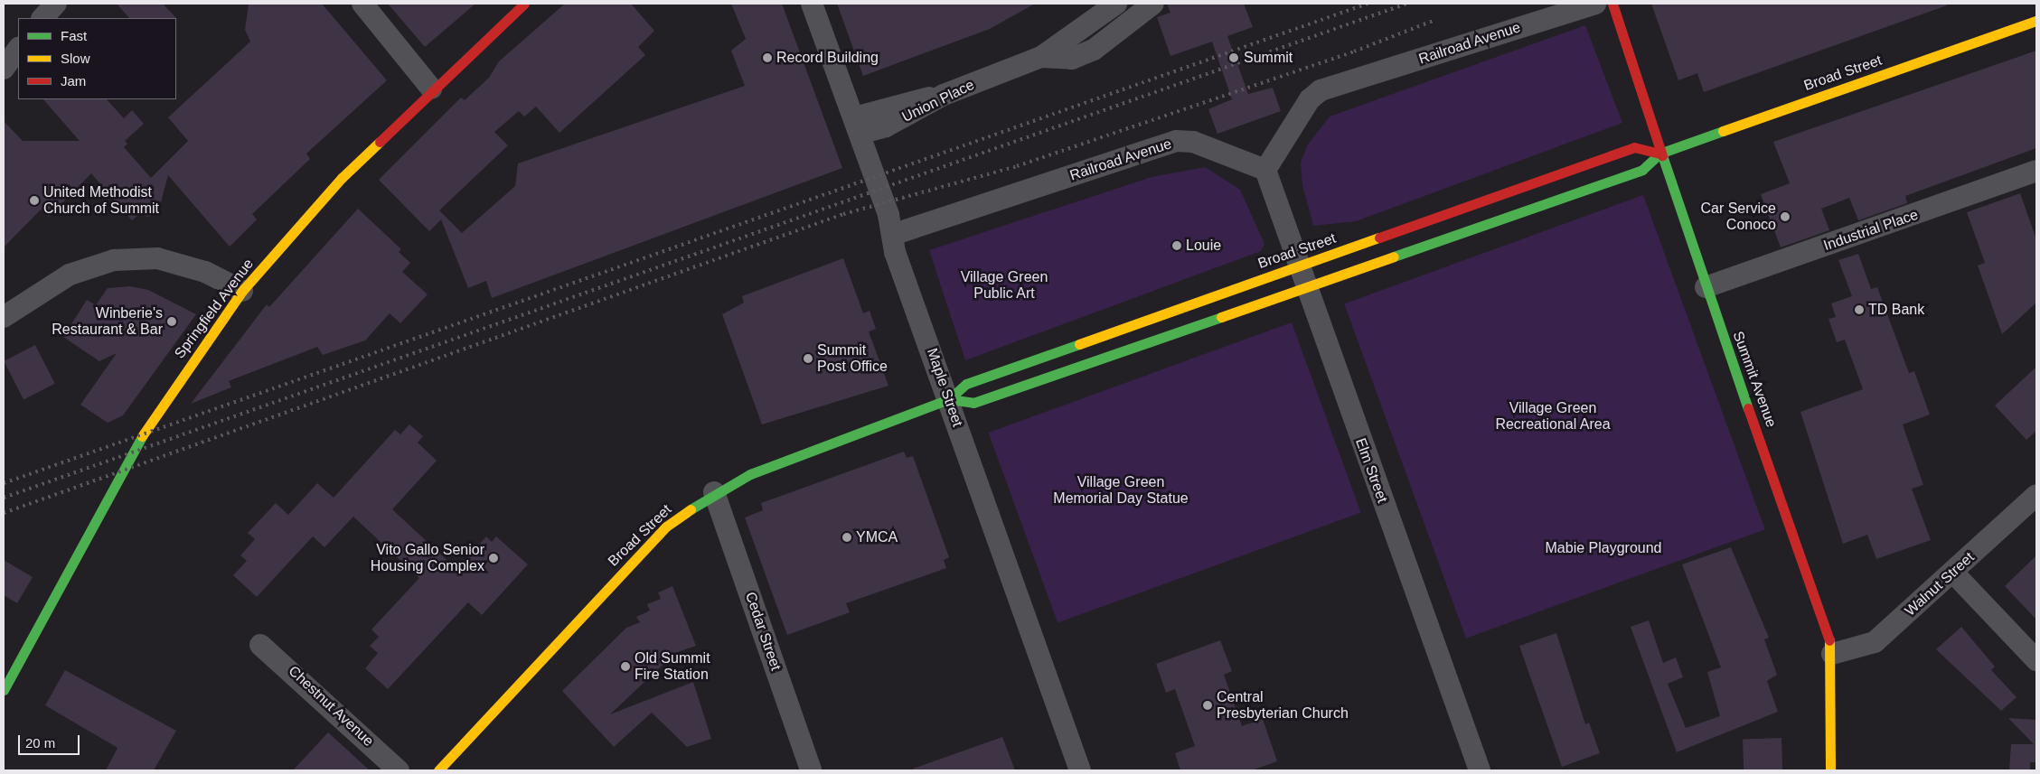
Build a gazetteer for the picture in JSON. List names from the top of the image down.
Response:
{
  "streets": {
    "main road": ["Broad Street", "Springfield Avenue", "Summit Avenue"],
    "street": [
      "Railroad Avenue",
      "Union Place",
      "Industrial Place",
      "Maple Street",
      "Elm Street",
      "Walnut Street",
      "Cedar Street",
      "Chestnut Avenue"
    ]
  },
  "crossings": [
    ["Railroad Avenue", "Maple Street"],
    ["Railroad Avenue", "Elm Street"],
    ["Broad Street", "Summit Avenue"],
    ["Broad Street", "Maple Street"],
    ["Broad Street", "Elm Street"],
    ["Broad Street", "Cedar Street"],
    ["Union Place", "Maple Street"],
    ["Industrial Place", "Summit Avenue"],
    ["Summit Avenue", "Walnut Street"]
  ],
  "parks": [
    "Village Green Public Art",
    "Village Green Recreational Area",
    "Village Green Memorial Day Statue",
    "Mabie Playground"
  ],
  "places": [
    "Record Building",
    "Summit",
    "United Methodist Church of Summit",
    "Car Service Conoco",
    "Louie",
    "TD Bank",
    "Winberie's Restaurant & Bar",
    "Summit Post Office",
    "YMCA",
    "Vito Gallo Senior Housing Complex",
    "Old Summit Fire Station",
    "Central Presbyterian Church"
  ],
  "legend": ["Fast", "Slow", "Jam"],
  "scale_bar": "20 m"
}
